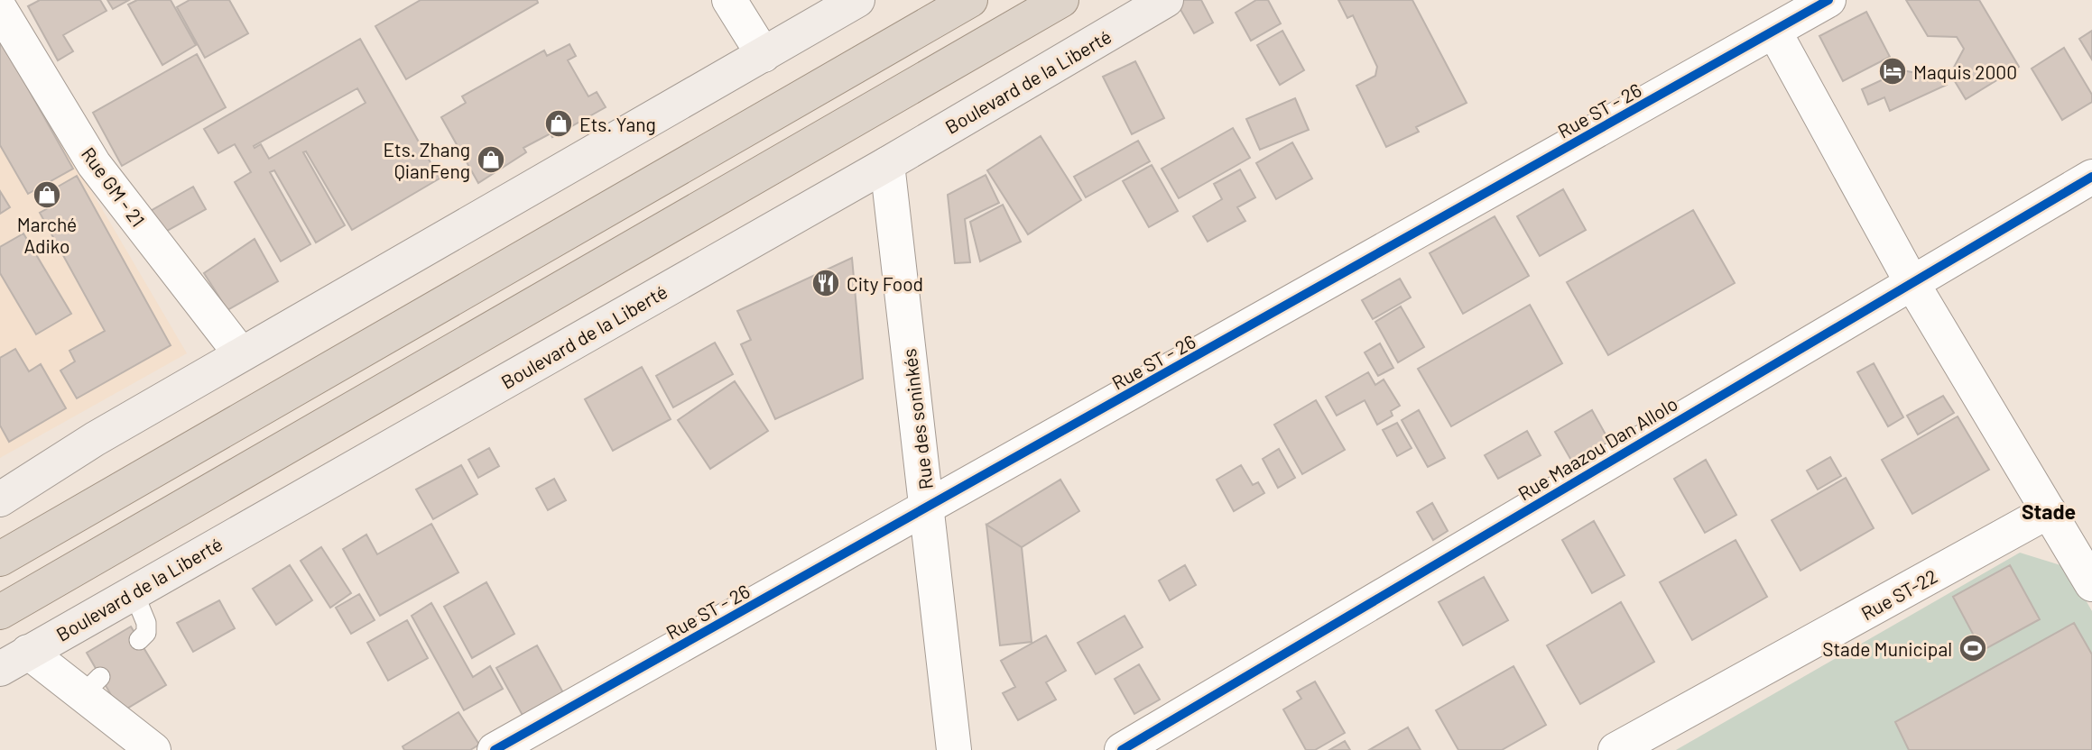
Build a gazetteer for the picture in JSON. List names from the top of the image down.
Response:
{
  "streets": {
    "main road": ["Boulevard de la Liberté"],
    "street": [
      "Rue ST - 26",
      "Rue GM - 21",
      "Rue des soninkés",
      "Rue Maazou Dan Allolo",
      "Rue ST-22"
    ]
  },
  "crossings": [
    ["Boulevard de la Liberté", "Rue des soninkés"],
    ["Rue ST - 26", "Rue des soninkés"]
  ],
  "districts": ["Stade"],
  "places": {
    "hotel": ["Maquis 2000"],
    "shop": ["Ets. Yang", "Ets. Zhang QianFeng", "Marché Adiko"],
    "restaurant": ["City Food"],
    "sports": ["Stade Municipal"]
  }
}
